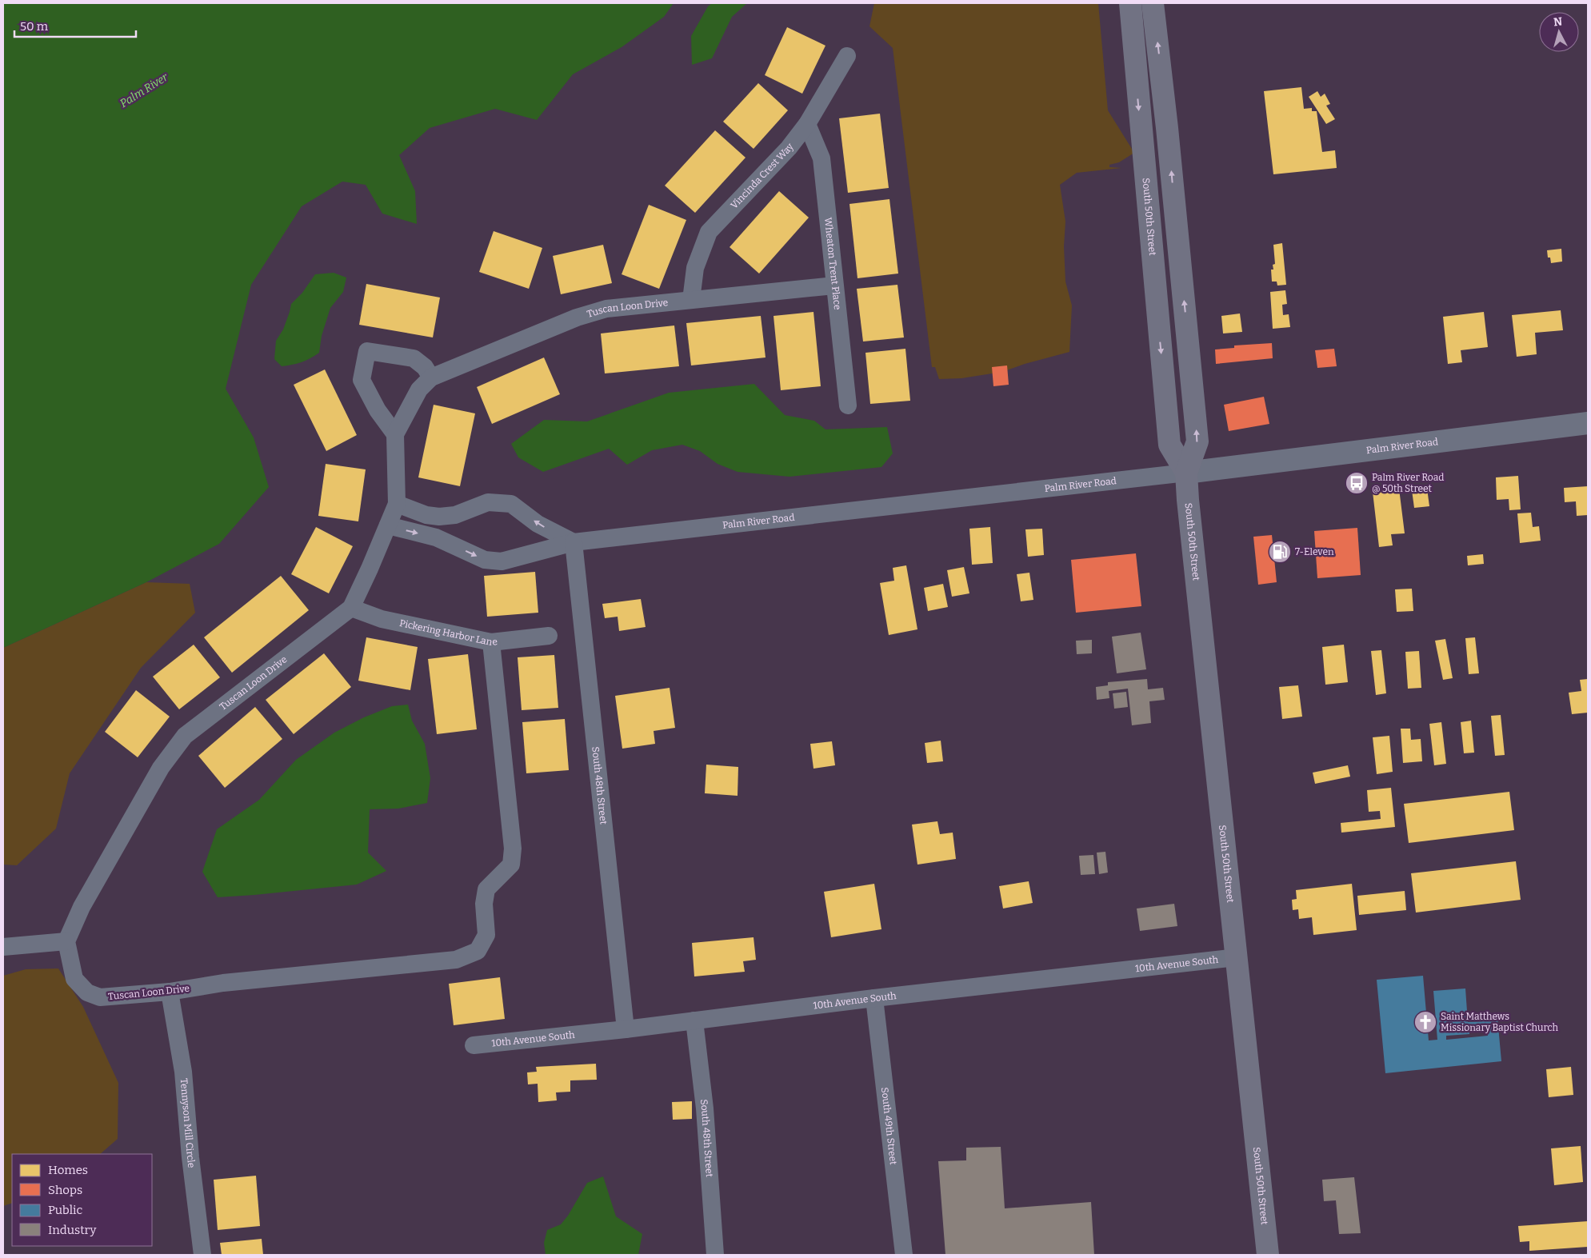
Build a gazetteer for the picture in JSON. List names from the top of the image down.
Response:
{
  "streets": {
    "main road": ["South 50th Street"],
    "street": [
      "Vincinda Crest Way",
      "Wheaton Trent Place",
      "Tuscan Loon Drive",
      "Palm River Road",
      "Pickering Harbor Lane",
      "South 48th Street",
      "10th Avenue South",
      "Tennyson Mill Circle",
      "South 49th Street"
    ]
  },
  "crossings": [
    ["Vincinda Crest Way", "Wheaton Trent Place"],
    ["Vincinda Crest Way", "Tuscan Loon Drive"],
    ["South 50th Street", "Palm River Road"],
    ["South 50th Street", "10th Avenue South"],
    ["Wheaton Trent Place", "Tuscan Loon Drive"],
    ["Tuscan Loon Drive", "Palm River Road"],
    ["Tuscan Loon Drive", "Pickering Harbor Lane"],
    ["Tuscan Loon Drive", "Tennyson Mill Circle"],
    ["Palm River Road", "South 48th Street"],
    ["South 48th Street", "10th Avenue South"],
    ["10th Avenue South", "South 49th Street"]
  ],
  "water": ["Palm River"],
  "places": {
    "bus stop": ["Palm River Road @ 50th Street"],
    "fuel station": ["7-Eleven"],
    "church": ["Saint Matthews Missionary Baptist Church"]
  },
  "legend": [
    "Homes",
    "Shops",
    "Public",
    "Industry"
  ],
  "scale_bar": "50 m",
  "north": "top"
}
